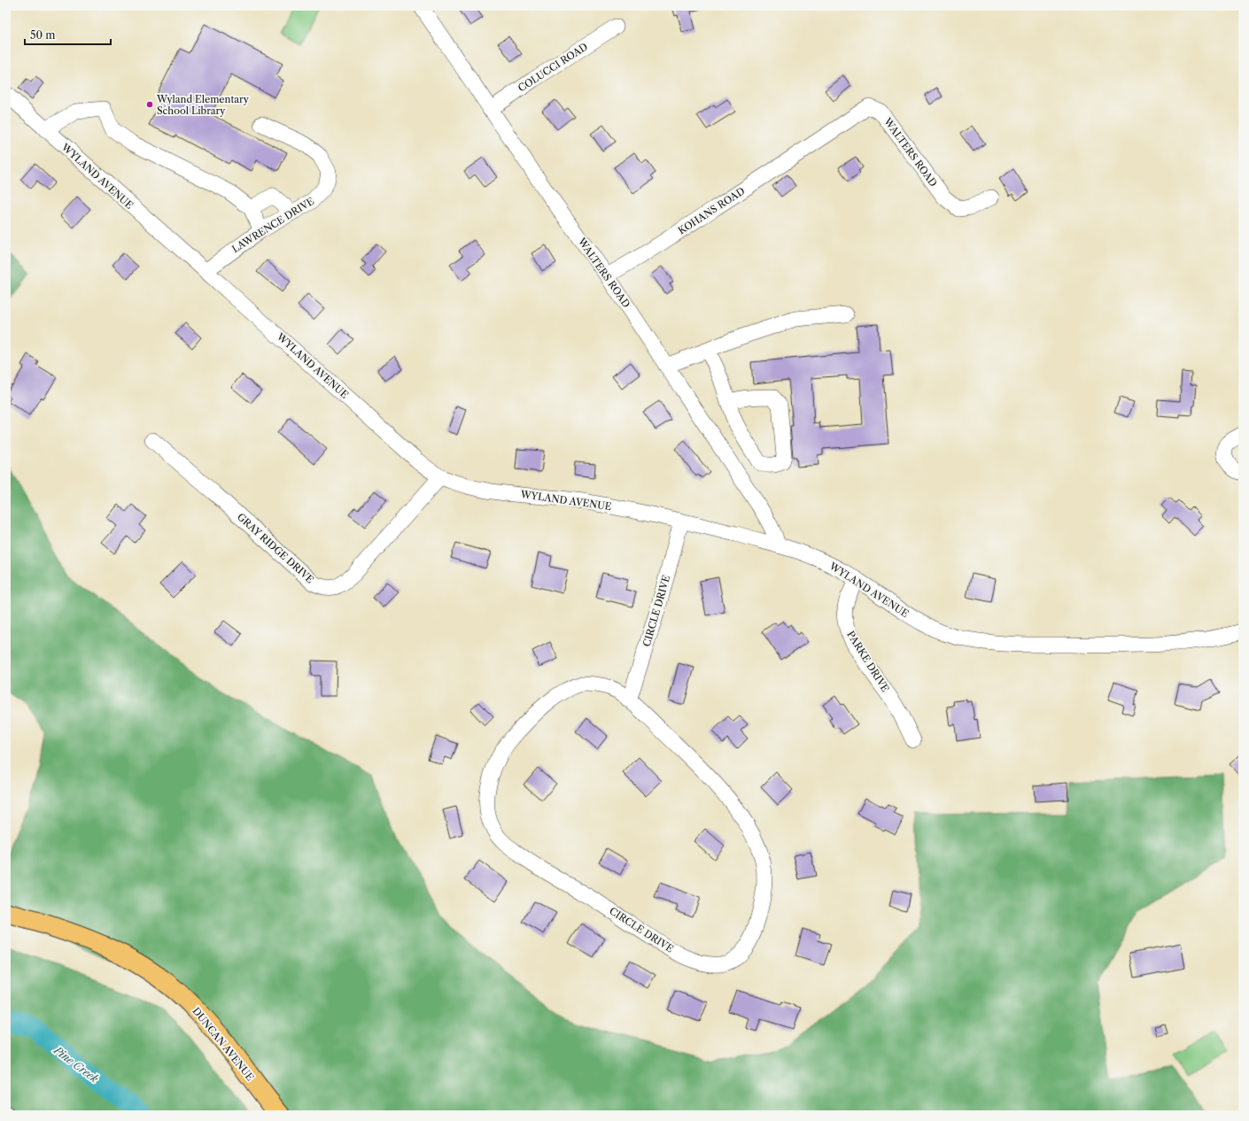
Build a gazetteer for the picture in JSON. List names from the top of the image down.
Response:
{
  "streets": {
    "main road": ["DUNCAN AVENUE"],
    "street": [
      "COLUCCI ROAD",
      "WALTERS ROAD",
      "WYLAND AVENUE",
      "KOHANS ROAD",
      "LAWRENCE DRIVE",
      "GRAY RIDGE DRIVE",
      "CIRCLE DRIVE",
      "PARKE DRIVE"
    ]
  },
  "crossings": [
    ["COLUCCI ROAD", "WALTERS ROAD"],
    ["WALTERS ROAD", "WYLAND AVENUE"],
    ["WALTERS ROAD", "KOHANS ROAD"],
    ["WYLAND AVENUE", "LAWRENCE DRIVE"],
    ["WYLAND AVENUE", "GRAY RIDGE DRIVE"],
    ["WYLAND AVENUE", "CIRCLE DRIVE"],
    ["WYLAND AVENUE", "PARKE DRIVE"]
  ],
  "water": ["Pine Creek"],
  "places": ["Wyland Elementary School Library"],
  "scale_bar": "50 m"
}
